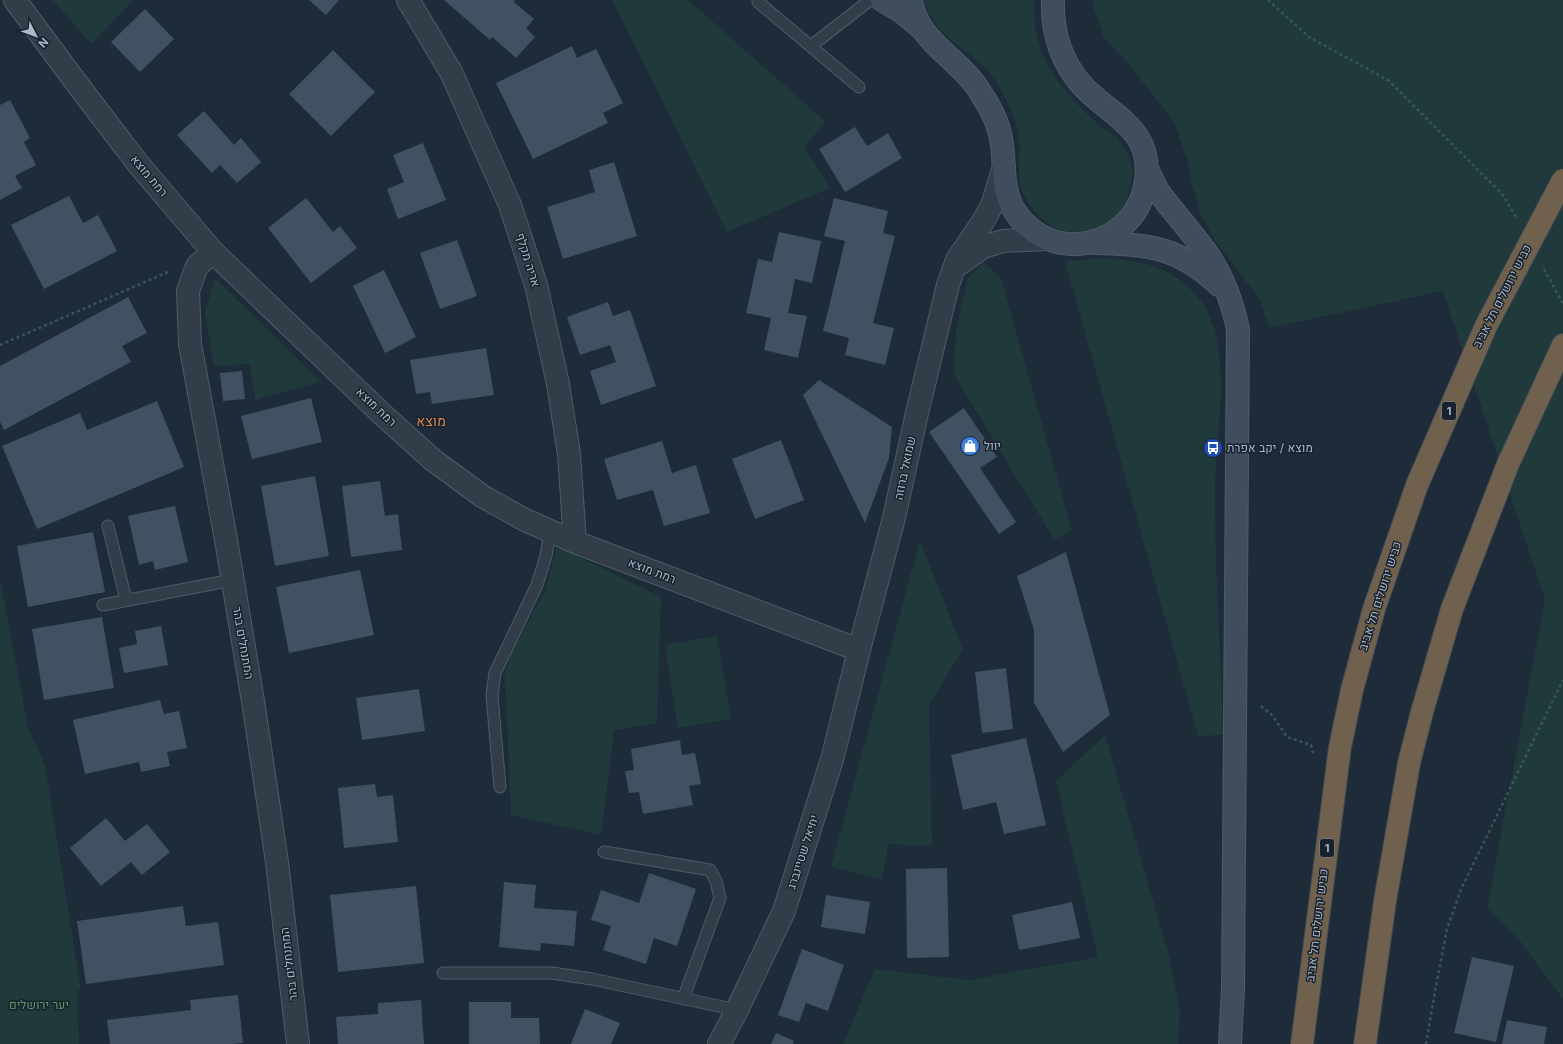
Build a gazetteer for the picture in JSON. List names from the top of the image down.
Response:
{
  "streets": {
    "highway": ["כביש ירושלים תל אביב", "1"],
    "street": [
      "רמת מוצא",
      "אריה מקלף",
      "שמואל ברוזה",
      "המתנחלים בהר",
      "יחיאל שטיינברג"
    ]
  },
  "crossings": [
    ["רמת מוצא", "אריה מקלף"],
    ["רמת מוצא", "שמואל ברוזה"],
    ["רמת מוצא", "המתנחלים בהר"],
    ["רמת מוצא", "יחיאל שטיינברג"],
    ["שמואל ברוזה", "יחיאל שטיינברג"]
  ],
  "districts": ["מוצא"],
  "parks": ["יער ירושלים"],
  "places": {
    "shop": ["יוול"],
    "bus stop": ["מוצא / יקב אפרת"]
  },
  "north": "bottom right"
}
